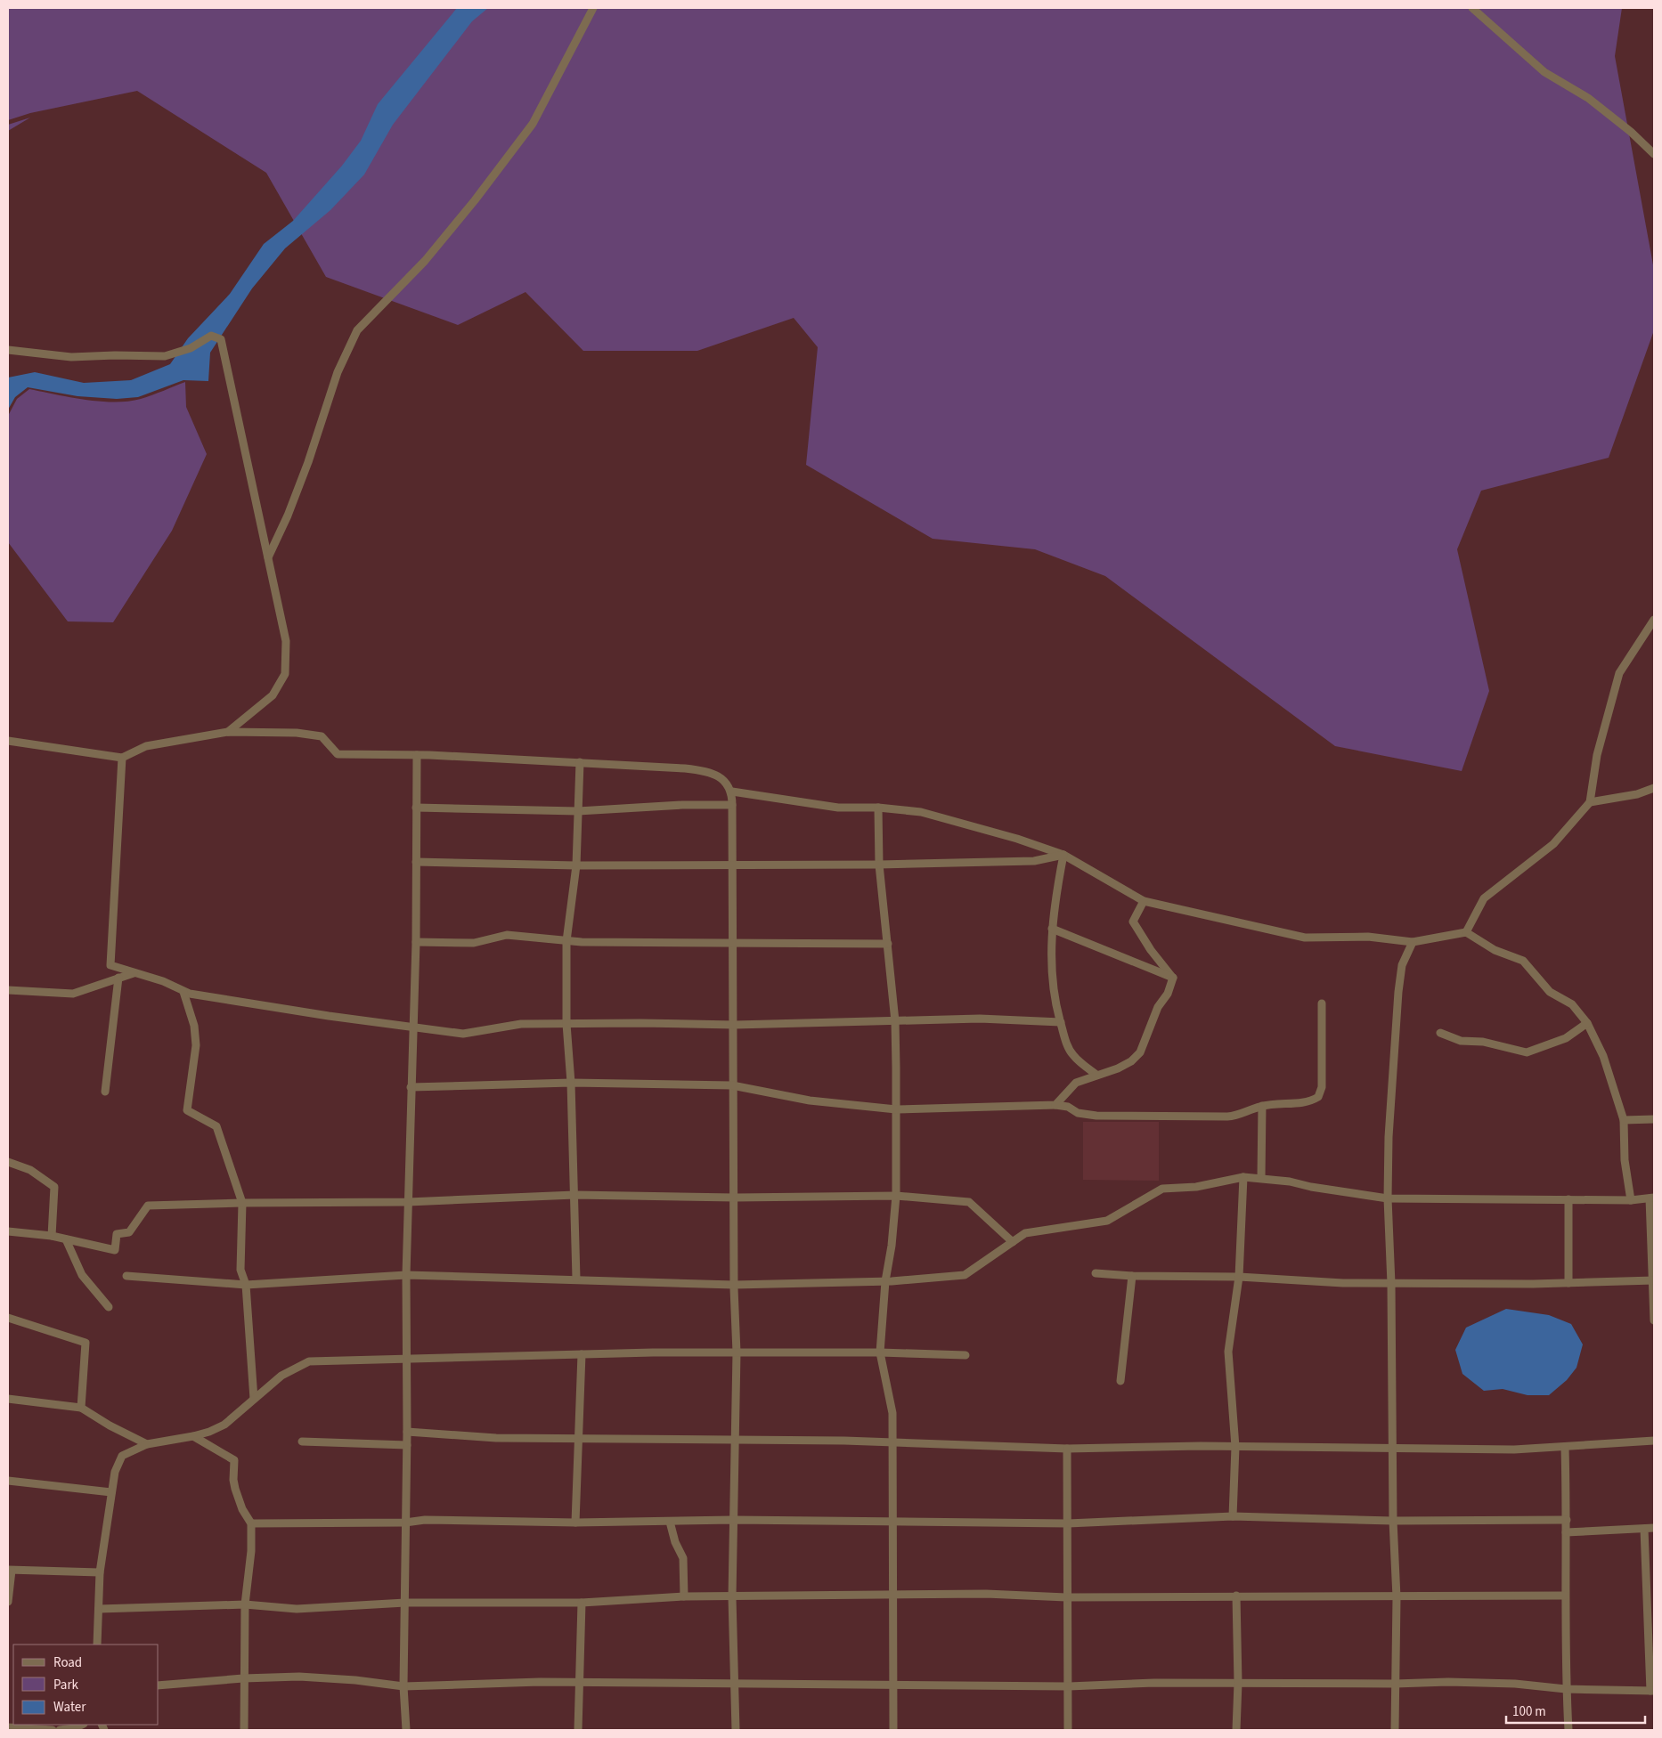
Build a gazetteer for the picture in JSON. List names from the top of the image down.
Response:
{
  "legend": ["Road", "Park", "Water"],
  "scale_bar": "100 m"
}
